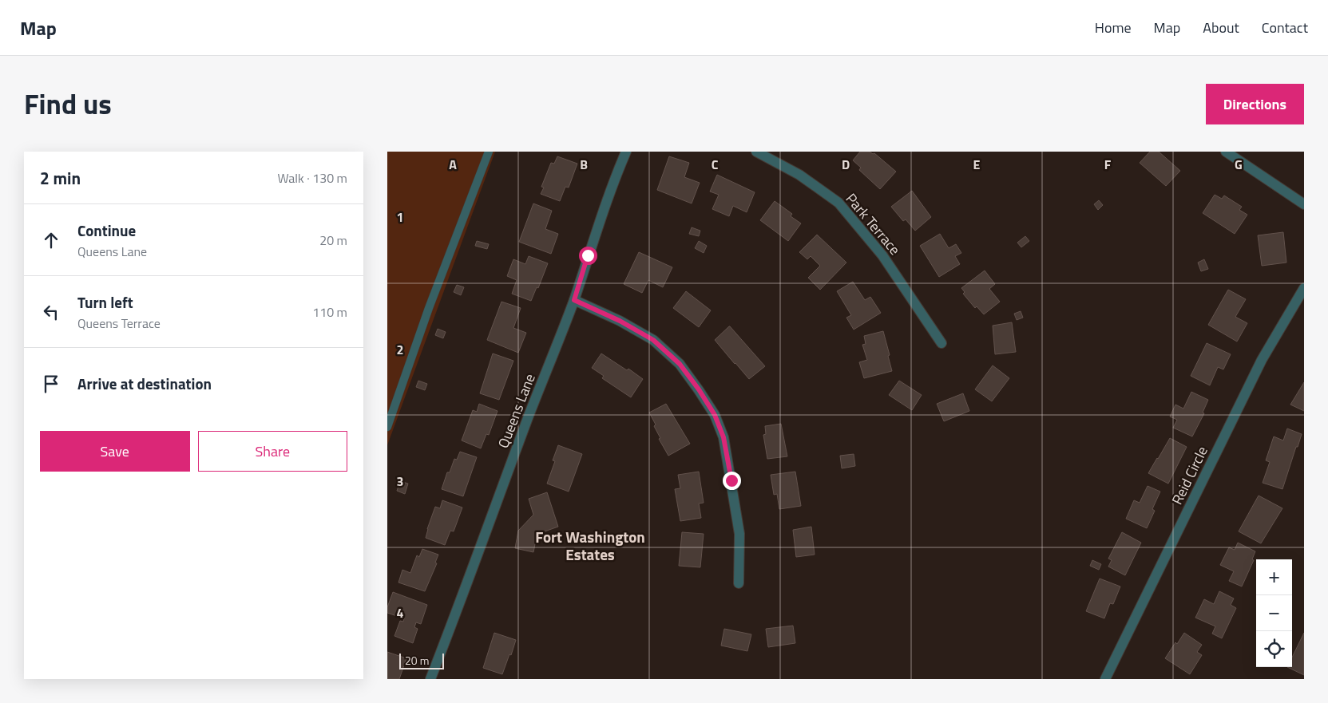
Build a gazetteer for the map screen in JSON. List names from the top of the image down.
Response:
{
  "streets": {
    "street": ["Park Terrace", "Queens Lane", "Reid Circle"]
  },
  "districts": ["Fort Washington Estates"],
  "scale_bar": "20 m",
  "page": {
    "header": "Map",
    "nav": [
      "Home",
      "Map",
      "About",
      "Contact"
    ],
    "title": "Find us",
    "buttons": [
      "Directions",
      ["Save", "Share"]
    ],
    "heading": ["2 min", "Walk · 130 m"],
    "list": [
      ["Continue", "Queens Lane", "20 m"],
      ["Turn left", "Queens Terrace", "110 m"],
      "Arrive at destination"
    ],
    "map_buttons": ["+", "−"],
    "scale": "20 m"
  },
  "grid": {
    "columns": [
      "A",
      "B",
      "C",
      "D",
      "E",
      "F",
      "G"
    ],
    "rows": [
      "1",
      "2",
      "3",
      "4"
    ]
  }
}
